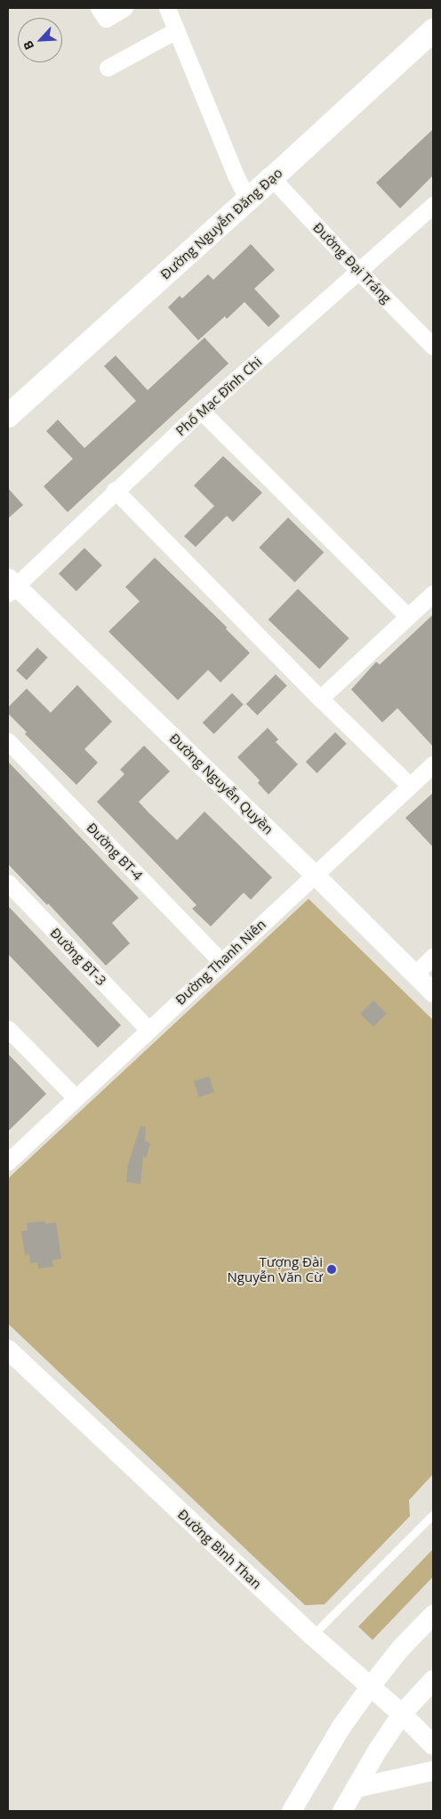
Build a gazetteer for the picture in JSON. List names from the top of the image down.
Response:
{
  "streets": {
    "main road": ["Đường Nguyễn Đăng Đạo"],
    "street": [
      "Đường Đại Tráng",
      "Phố Mạc Đĩnh Chi",
      "Đường Nguyễn Quyền",
      "Đường BT-4",
      "Đường BT-3",
      "Đường Thanh Niên",
      "Đường Bình Than"
    ]
  },
  "crossings": [
    ["Đường Nguyễn Đăng Đạo", "Đường Đại Tráng"],
    ["Đường Đại Tráng", "Phố Mạc Đĩnh Chi"],
    ["Phố Mạc Đĩnh Chi", "Đường Nguyễn Quyền"],
    ["Đường Nguyễn Quyền", "Đường Thanh Niên"],
    ["Đường BT-4", "Đường Thanh Niên"],
    ["Đường BT-3", "Đường Thanh Niên"]
  ],
  "places": ["Tượng Đài Nguyễn Văn Cừ"],
  "north": "bottom left"
}
